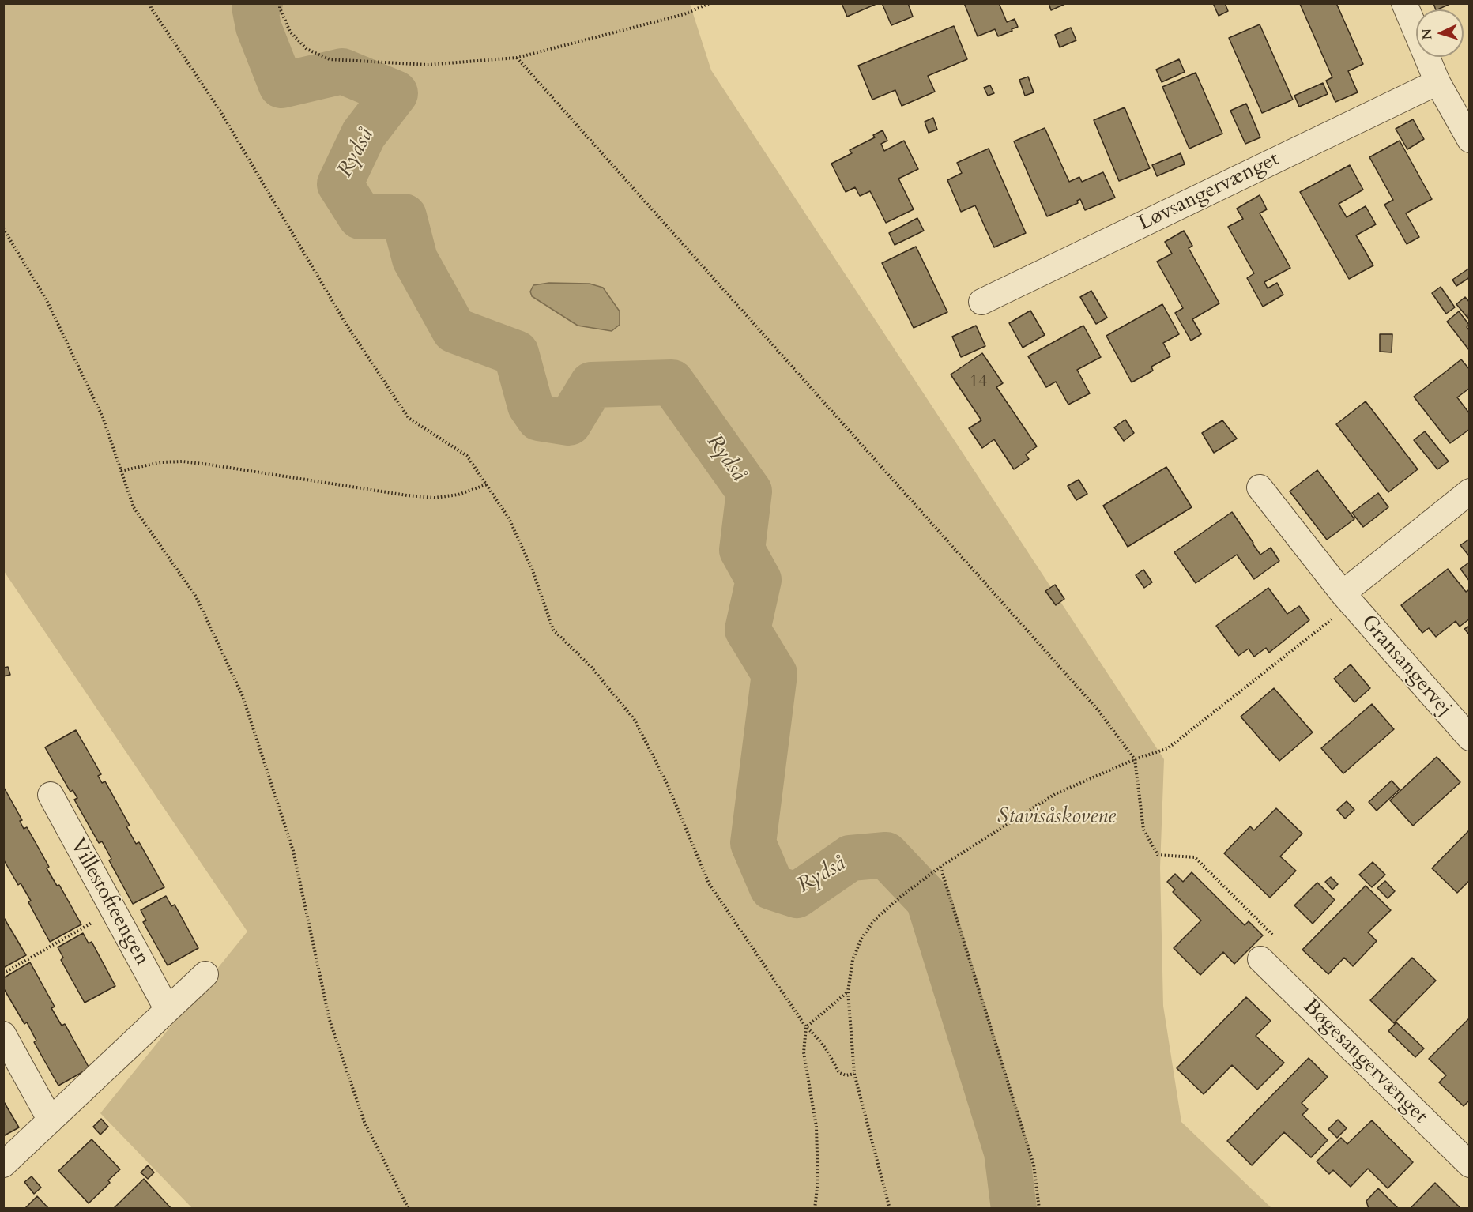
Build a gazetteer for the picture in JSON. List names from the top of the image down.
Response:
{
  "streets": {
    "street": [
      "Løvsangervænget",
      "Gransangervej",
      "Villestofteengen",
      "Bøgesangervænget"
    ]
  },
  "water": ["Rydså"],
  "parks": ["Stavisåskovene"],
  "house_numbers": ["14"],
  "north": "left"
}
